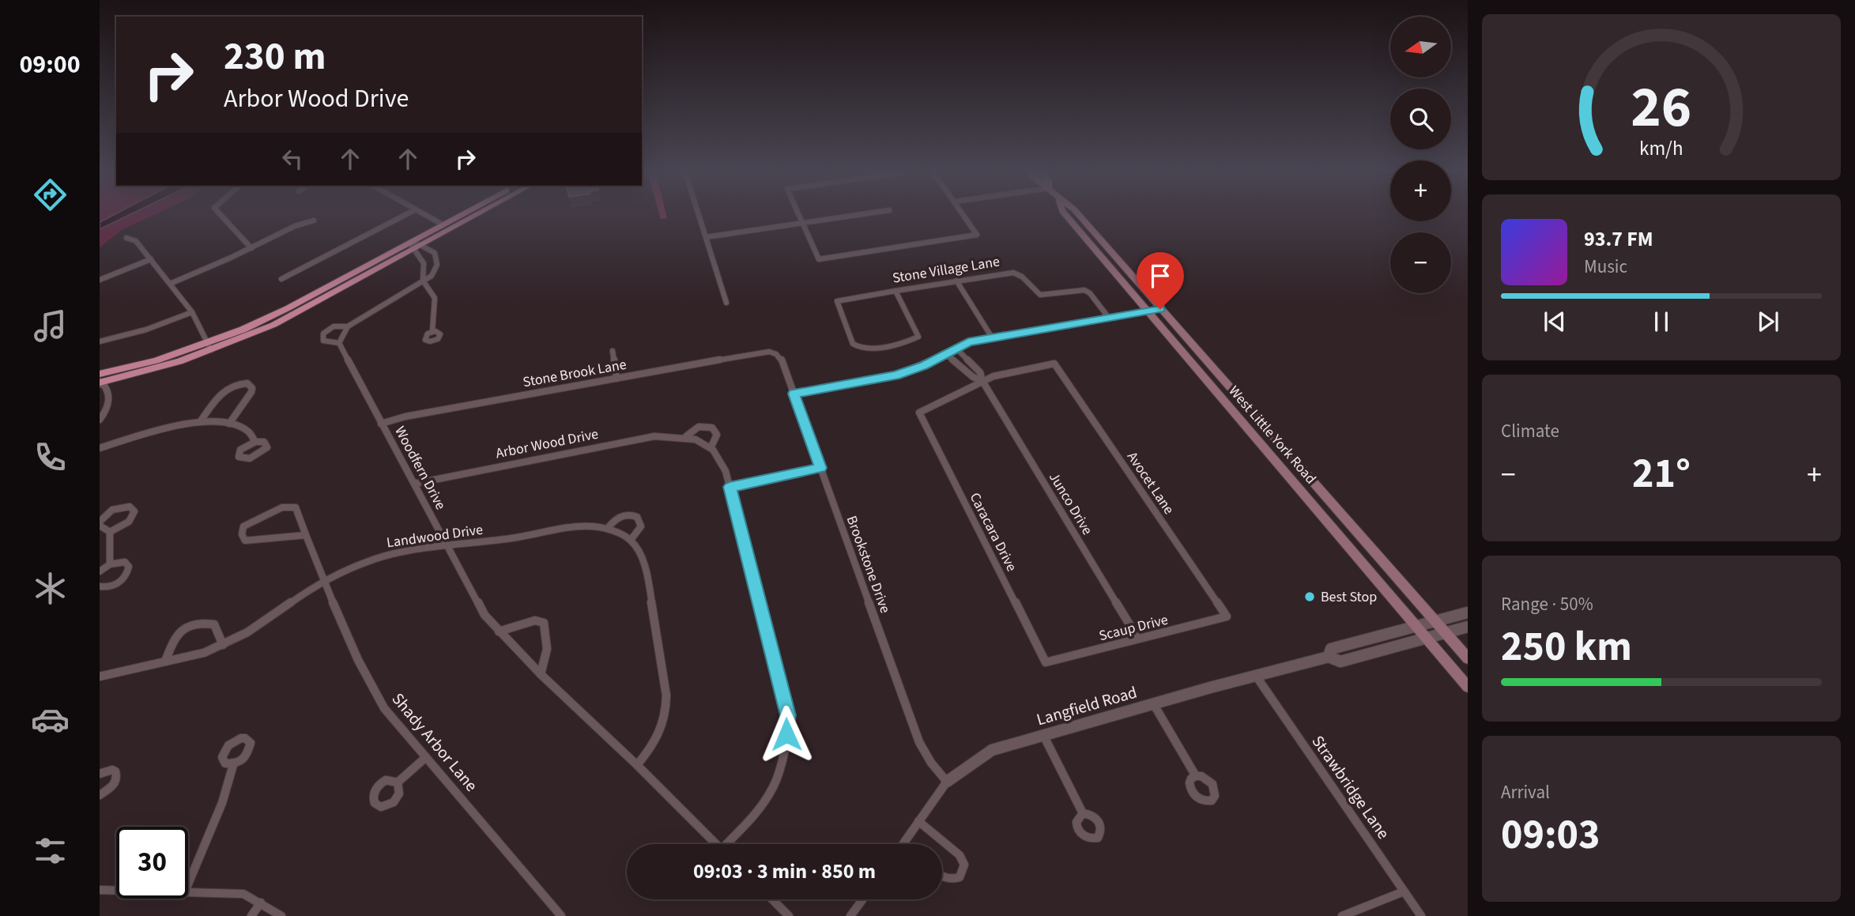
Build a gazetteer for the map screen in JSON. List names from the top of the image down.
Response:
{
  "streets": {
    "main road": ["West Little York Road"],
    "street": [
      "Stone Village Lane",
      "Stone Brook Lane",
      "Arbor Wood Drive",
      "Woodfern Drive",
      "Avocet Lane",
      "Junco Drive",
      "Caracara Drive",
      "Landwood Drive",
      "Brookstone Drive",
      "Scaup Drive",
      "Langfield Road",
      "Shady Arbor Lane",
      "Strawbridge Lane"
    ]
  },
  "crossings": [
    ["Stone Brook Lane", "Woodfern Drive"],
    ["Stone Brook Lane", "Brookstone Drive"],
    ["West Little York Road", "Langfield Road"],
    ["Arbor Wood Drive", "Woodfern Drive"],
    ["Woodfern Drive", "Landwood Drive"],
    ["Avocet Lane", "Junco Drive"],
    ["Avocet Lane", "Caracara Drive"],
    ["Avocet Lane", "Scaup Drive"],
    ["Junco Drive", "Caracara Drive"],
    ["Junco Drive", "Scaup Drive"],
    ["Caracara Drive", "Scaup Drive"],
    ["Landwood Drive", "Shady Arbor Lane"],
    ["Brookstone Drive", "Langfield Road"],
    ["Langfield Road", "Strawbridge Lane"]
  ],
  "places": ["Best Stop"],
  "north": "left",
  "page": {
    "tabs": "09:00",
    "map_buttons": ["+", "−"],
    "turn": ["230 m", "Arbor Wood Drive"],
    "song": ["93.7 FM", "Music"],
    "tile": [
      "Climate",
      ["Range · 50%", "250 km"],
      ["Arrival", "09:03"]
    ],
    "heat": ["−", "21°", "+"],
    "limit": "30",
    "trip": "09:03 · 3 min · 850 m",
    "gauge": ["26", "km/h"]
  }
}
